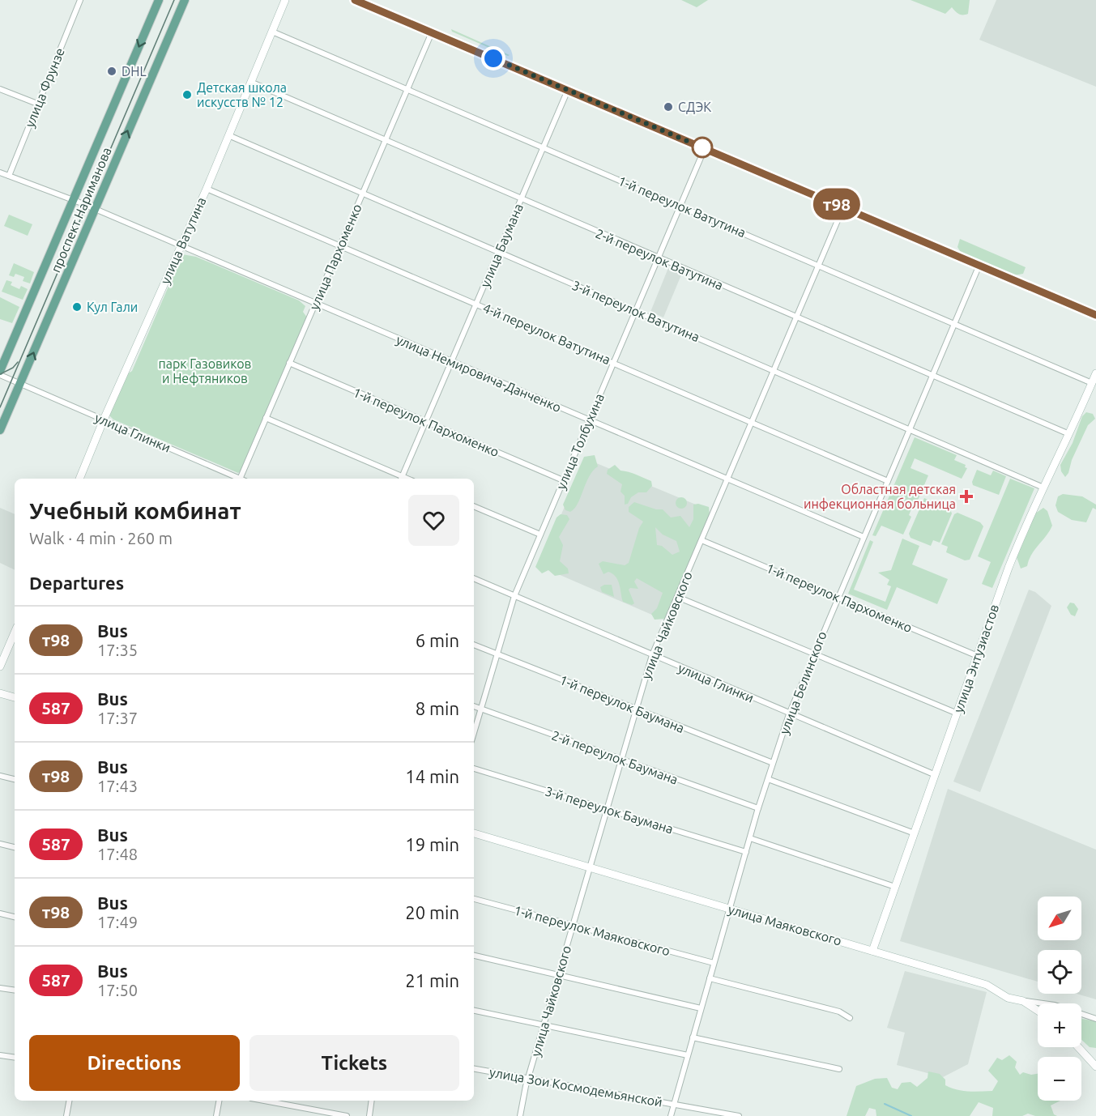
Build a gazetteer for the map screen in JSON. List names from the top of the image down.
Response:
{
  "streets": {
    "main road": ["проспект Нариманова"],
    "street": [
      "улица Фрунзе",
      "1-й переулок Ватутина",
      "улица Ватутина",
      "улица Баумана",
      "улица Пархоменко",
      "2-й переулок Ватутина",
      "3-й переулок Ватутина",
      "4-й переулок Ватутина",
      "улица Немировича-Данченко",
      "1-й переулок Пархоменко",
      "улица Глинки",
      "улица Толбухина",
      "улица Чайковского",
      "улица Энтузиастов",
      "улица Белинского",
      "1-й переулок Баумана",
      "2-й переулок Баумана",
      "3-й переулок Баумана",
      "улица Маяковского",
      "1-й переулок Маяковского",
      "улица Зои Космодемьянской"
    ]
  },
  "crossings": [
    ["улица Фрунзе", "улица Немировича-Данченко"],
    ["1-й переулок Ватутина", "улица Ватутина"],
    ["1-й переулок Ватутина", "улица Баумана"],
    ["1-й переулок Ватутина", "улица Пархоменко"],
    ["1-й переулок Ватутина", "улица Толбухина"],
    ["1-й переулок Ватутина", "улица Чайковского"],
    ["1-й переулок Ватутина", "улица Энтузиастов"],
    ["1-й переулок Ватутина", "улица Белинского"],
    ["проспект Нариманова", "улица Немировича-Данченко"],
    ["проспект Нариманова", "улица Глинки"],
    ["улица Ватутина", "2-й переулок Ватутина"],
    ["улица Ватутина", "3-й переулок Ватутина"],
    ["улица Ватутина", "4-й переулок Ватутина"],
    ["улица Ватутина", "улица Немировича-Данченко"],
    ["улица Ватутина", "улица Глинки"],
    ["улица Баумана", "2-й переулок Ватутина"],
    ["улица Баумана", "3-й переулок Ватутина"],
    ["улица Баумана", "4-й переулок Ватутина"],
    ["улица Баумана", "улица Немировича-Данченко"],
    ["улица Баумана", "1-й переулок Пархоменко"],
    ["улица Пархоменко", "2-й переулок Ватутина"],
    ["улица Пархоменко", "3-й переулок Ватутина"],
    ["улица Пархоменко", "4-й переулок Ватутина"],
    ["улица Пархоменко", "улица Немировича-Данченко"],
    ["улица Пархоменко", "1-й переулок Пархоменко"],
    ["2-й переулок Ватутина", "улица Толбухина"],
    ["2-й переулок Ватутина", "улица Чайковского"],
    ["2-й переулок Ватутина", "улица Энтузиастов"],
    ["2-й переулок Ватутина", "улица Белинского"],
    ["3-й переулок Ватутина", "улица Толбухина"],
    ["3-й переулок Ватутина", "улица Чайковского"],
    ["3-й переулок Ватутина", "улица Энтузиастов"],
    ["3-й переулок Ватутина", "улица Белинского"],
    ["4-й переулок Ватутина", "улица Толбухина"],
    ["4-й переулок Ватутина", "улица Чайковского"],
    ["4-й переулок Ватутина", "улица Белинского"],
    ["улица Немировича-Данченко", "улица Толбухина"],
    ["улица Немировича-Данченко", "улица Чайковского"],
    ["улица Немировича-Данченко", "улица Белинского"],
    ["1-й переулок Пархоменко", "улица Толбухина"],
    ["1-й переулок Пархоменко", "улица Чайковского"],
    ["1-й переулок Пархоменко", "улица Энтузиастов"],
    ["1-й переулок Пархоменко", "улица Белинского"],
    ["улица Глинки", "улица Толбухина"],
    ["улица Глинки", "улица Чайковского"],
    ["улица Глинки", "улица Энтузиастов"],
    ["улица Глинки", "улица Белинского"],
    ["улица Толбухина", "1-й переулок Баумана"],
    ["улица Толбухина", "2-й переулок Баумана"],
    ["улица Чайковского", "1-й переулок Баумана"],
    ["улица Чайковского", "2-й переулок Баумана"],
    ["улица Чайковского", "3-й переулок Баумана"],
    ["улица Чайковского", "улица Маяковского"],
    ["улица Чайковского", "1-й переулок Маяковского"],
    ["улица Чайковского", "улица Зои Космодемьянской"],
    ["улица Энтузиастов", "улица Маяковского"],
    ["улица Белинского", "1-й переулок Баумана"],
    ["улица Белинского", "2-й переулок Баумана"],
    ["улица Белинского", "3-й переулок Баумана"],
    ["улица Белинского", "улица Маяковского"],
    ["улица Белинского", "1-й переулок Маяковского"],
    ["улица Белинского", "улица Зои Космодемьянской"]
  ],
  "parks": ["парк Газовиков и Нефтяников"],
  "places": {
    "other": [
      "DHL",
      "Детская школа искусств № 12",
      "СДЭК",
      "Кул Гали"
    ],
    "health": ["Областная детская инфекционная больница"]
  },
  "lines": ["bus line т98"],
  "north": "bottom left",
  "page": {
    "on_map": "т98",
    "heading": [
      ["Учебный комбинат", "Walk · 4 min · 260 m"],
      "Departures"
    ],
    "list": [
      {
        "mark": "т98",
        "name": "Bus",
        "note": "17:35",
        "value": "6 min"
      },
      {
        "mark": "587",
        "name": "Bus",
        "note": "17:37",
        "value": "8 min"
      },
      {
        "mark": "т98",
        "name": "Bus",
        "note": "17:43",
        "value": "14 min"
      },
      {
        "mark": "587",
        "name": "Bus",
        "note": "17:48",
        "value": "19 min"
      },
      {
        "mark": "т98",
        "name": "Bus",
        "note": "17:49",
        "value": "20 min"
      },
      {
        "mark": "587",
        "name": "Bus",
        "note": "17:50",
        "value": "21 min"
      }
    ],
    "map_buttons": ["+", "−"],
    "buttons": ["Directions", "Tickets"]
  }
}
